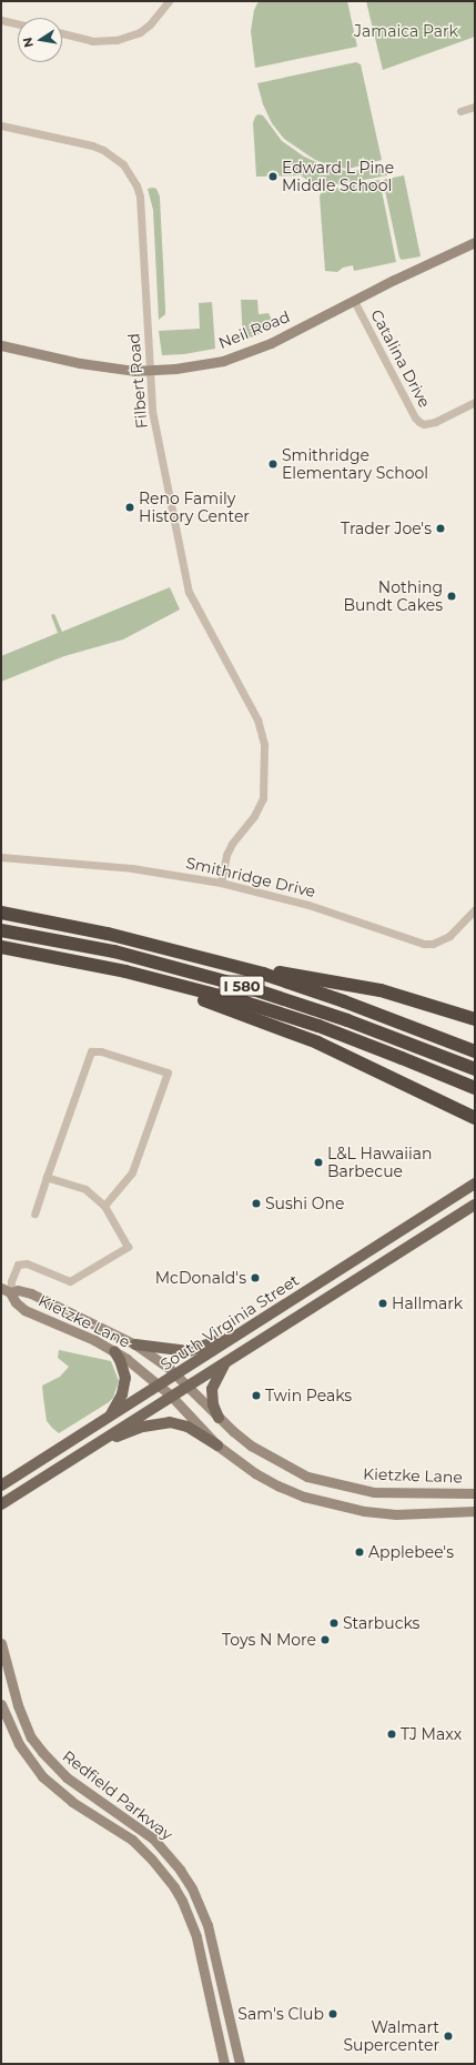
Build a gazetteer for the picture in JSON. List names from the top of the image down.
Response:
{
  "streets": {
    "highway": ["I 580"],
    "main road": ["South Virginia Street"],
    "street": [
      "Neil Road",
      "Catalina Drive",
      "Filbert Road",
      "Smithridge Drive",
      "Kietzke Lane",
      "Redfield Parkway"
    ]
  },
  "crossings": [
    ["Neil Road", "Catalina Drive"],
    ["Neil Road", "Filbert Road"],
    ["Filbert Road", "Smithridge Drive"],
    ["Kietzke Lane", "South Virginia Street"]
  ],
  "parks": ["Jamaica Park"],
  "places": [
    "Edward L Pine Middle School",
    "Smithridge Elementary School",
    "Reno Family History Center",
    "Trader Joe's",
    "Nothing Bundt Cakes",
    "L&L Hawaiian Barbecue",
    "Sushi One",
    "McDonald's",
    "Hallmark",
    "Twin Peaks",
    "Applebee's",
    "Starbucks",
    "Toys N More",
    "TJ Maxx",
    "Sam's Club",
    "Walmart Supercenter"
  ],
  "north": "left"
}
